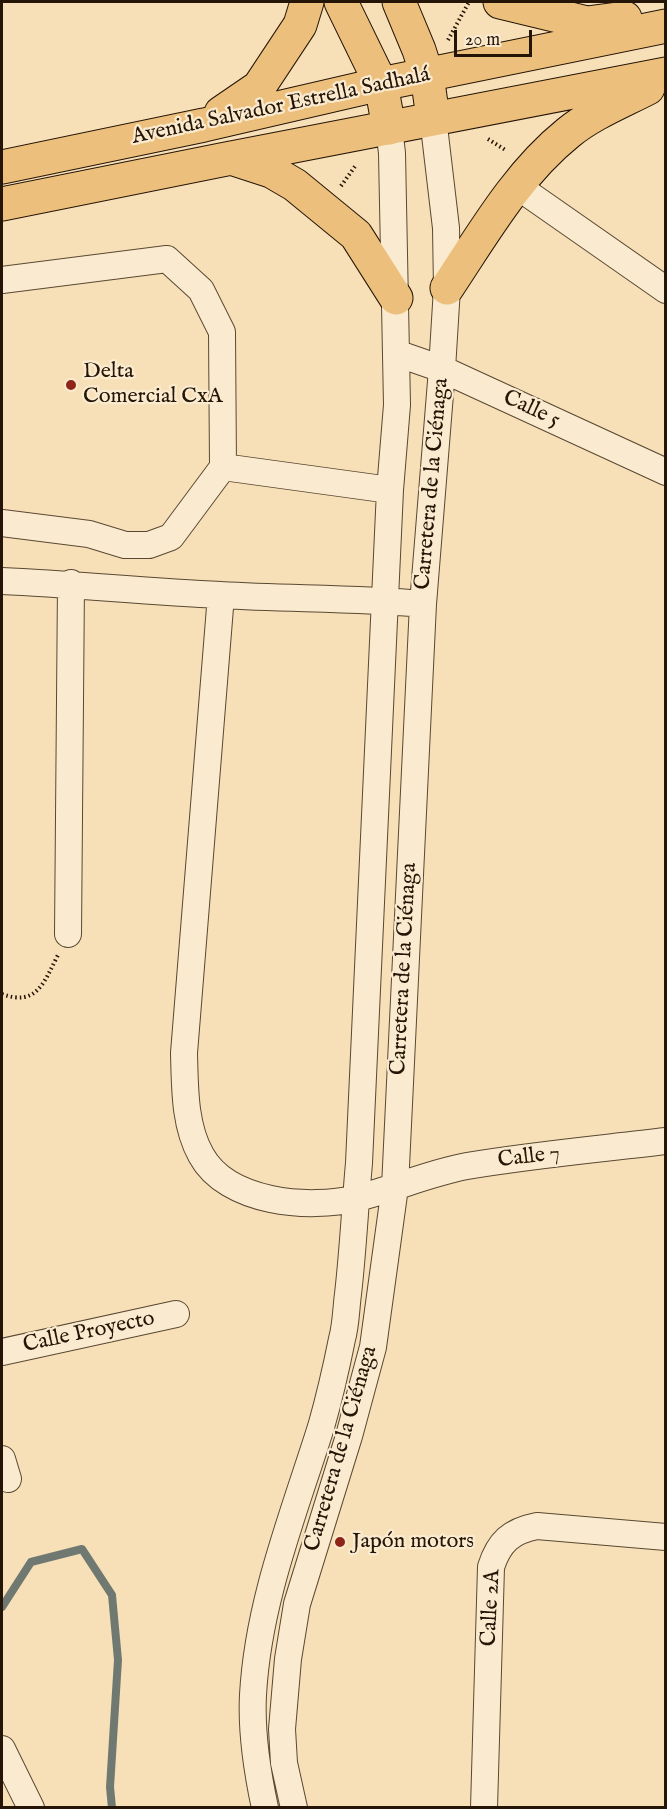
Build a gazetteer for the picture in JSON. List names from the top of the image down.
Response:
{
  "streets": {
    "main road": ["Avenida Salvador Estrella Sadhalá"],
    "street": [
      "Calle 5",
      "Carretera de la Ciénaga",
      "Calle 7",
      "Calle Proyecto",
      "Calle 2A"
    ]
  },
  "crossings": [
    ["Avenida Salvador Estrella Sadhalá", "Carretera de la Ciénaga"],
    ["Calle 5", "Carretera de la Ciénaga"],
    ["Carretera de la Ciénaga", "Calle 7"]
  ],
  "places": ["Delta Comercial CxA", "Japón motors"],
  "scale_bar": "20 m"
}
